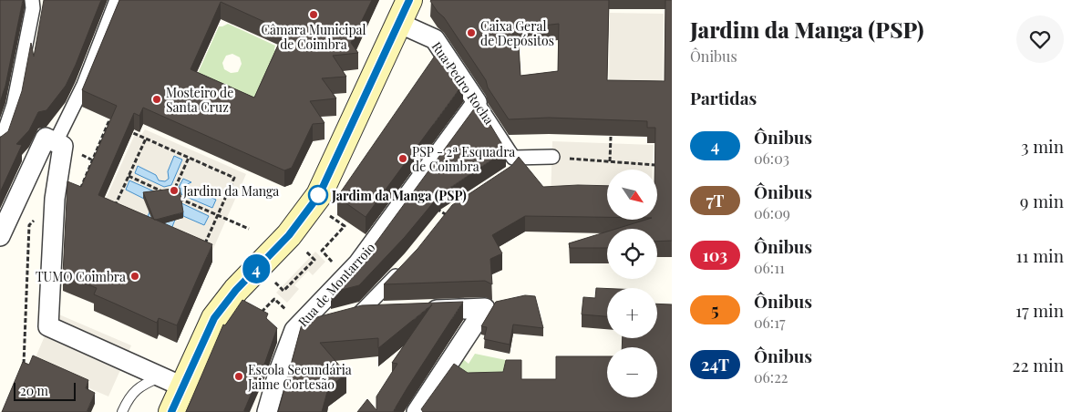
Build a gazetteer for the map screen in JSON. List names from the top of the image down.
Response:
{
  "streets": {
    "street": ["Rua Pedro Rocha", "Rua de Montarroio"]
  },
  "crossings": [
    ["Rua Pedro Rocha", "Rua de Montarroio"]
  ],
  "places": [
    "Câmara Municipal de Coimbra",
    "Caixa Geral de Depósitos",
    "Mosteiro de Santa Cruz",
    "PSP - 2ª Esquadra de Coimbra",
    "Jardim da Manga",
    "Jardim da Manga (PSP)",
    "TUMO Coimbra",
    "Escola Secundária Jaime Cortesão"
  ],
  "lines": ["bus line 4"],
  "scale_bar": "20 m",
  "north": "bottom right",
  "page": {
    "on_map": "4",
    "heading": [
      ["Jardim da Manga (PSP)", "Ônibus"],
      "Partidas"
    ],
    "list": [
      {
        "mark": "4",
        "name": "Ônibus",
        "note": "06:03",
        "value": "3 min"
      },
      {
        "mark": "7T",
        "name": "Ônibus",
        "note": "06:09",
        "value": "9 min"
      },
      {
        "mark": "103",
        "name": "Ônibus",
        "note": "06:11",
        "value": "11 min"
      },
      {
        "mark": "5",
        "name": "Ônibus",
        "note": "06:17",
        "value": "17 min"
      },
      {
        "mark": "24T",
        "name": "Ônibus",
        "note": "06:22",
        "value": "22 min"
      }
    ],
    "map_buttons": ["+", "−"],
    "scale": "20 m"
  }
}
